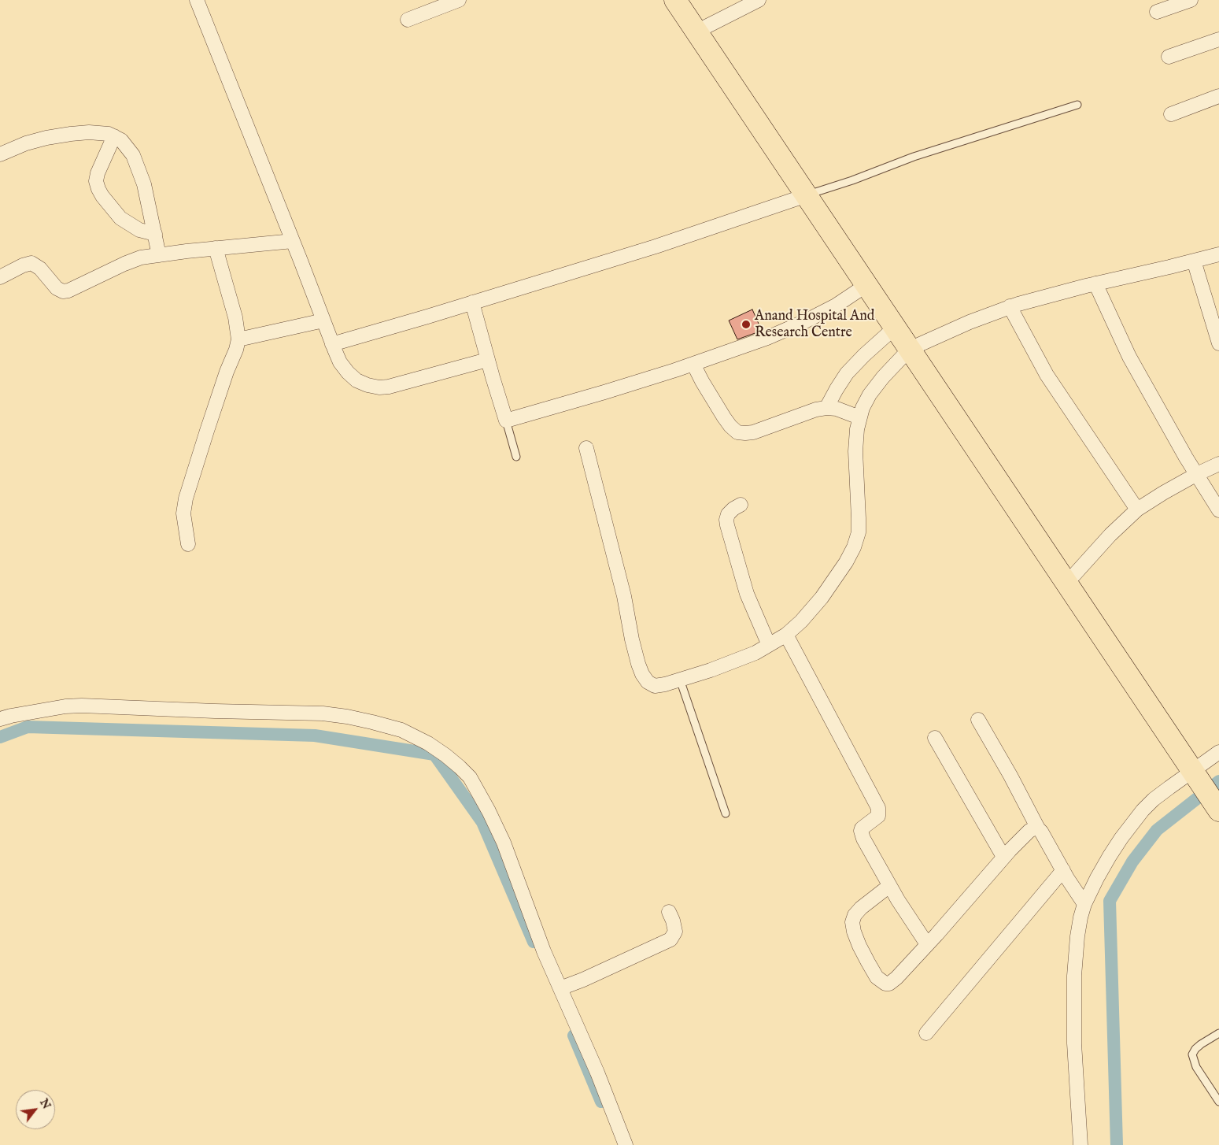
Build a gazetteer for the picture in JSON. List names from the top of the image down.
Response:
{
  "places": ["Anand Hospital And Research Centre"],
  "north": "top right"
}
